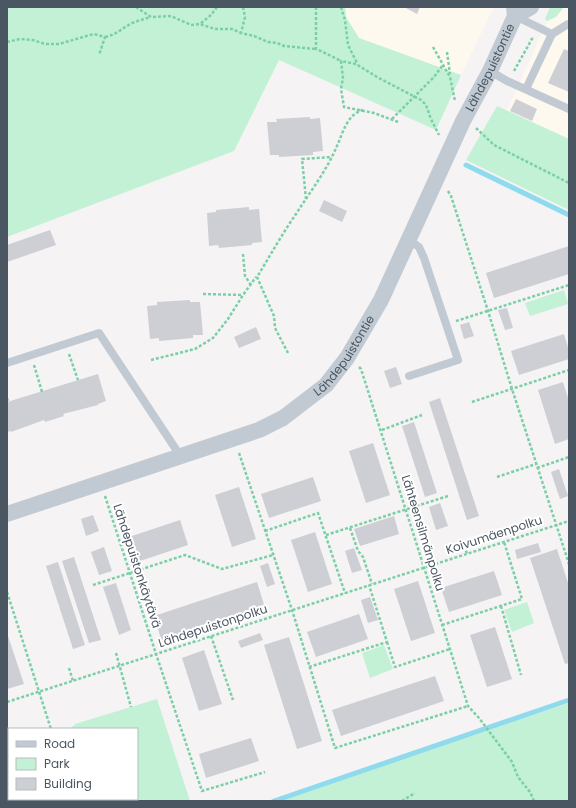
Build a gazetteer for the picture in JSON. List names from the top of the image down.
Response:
{
  "streets": {
    "street": ["Lähdepuistontie"],
    "path": [
      "Lähteensilmänpolku",
      "Koivumäenpolku",
      "Lähdepuistonkäytävä",
      "Lähdepuistonpolku"
    ]
  },
  "crossings": [
    ["Lähdepuistontie", "Lähdepuistonkäytävä"],
    ["Lähteensilmänpolku", "Koivumäenpolku"],
    ["Lähteensilmänpolku", "Lähdepuistonpolku"],
    ["Koivumäenpolku", "Lähdepuistonpolku"],
    ["Lähdepuistonkäytävä", "Lähdepuistonpolku"]
  ],
  "legend": ["Road", "Park", "Building"]
}
